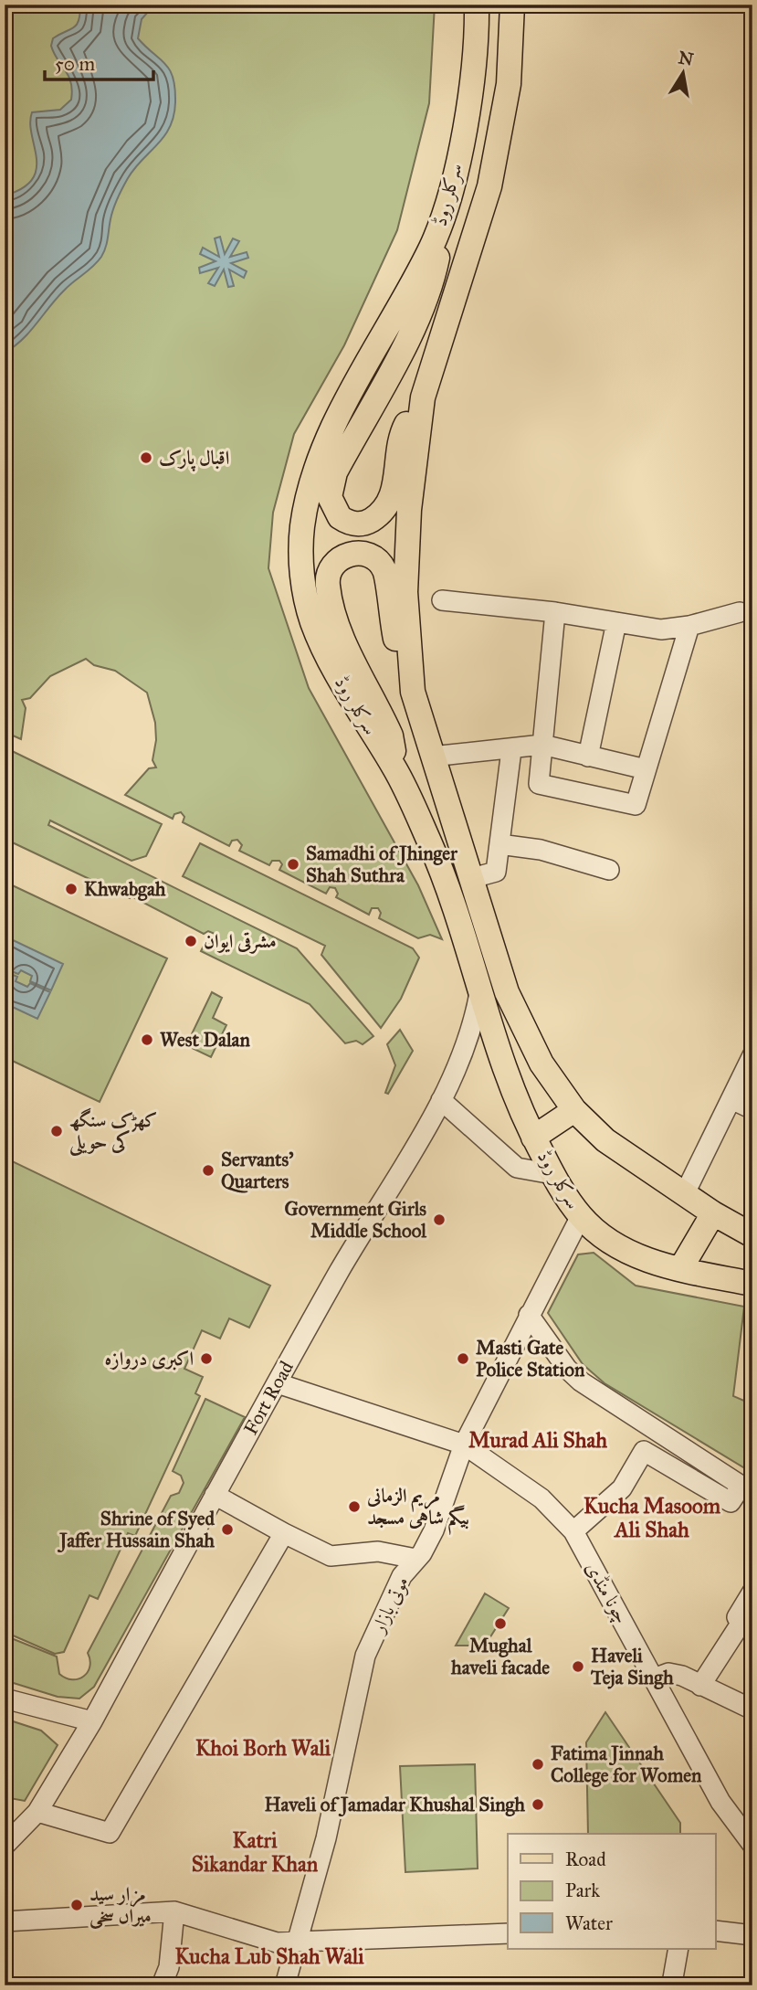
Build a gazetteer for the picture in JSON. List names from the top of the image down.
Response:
{
  "streets": {
    "main road": ["سرکلر روڈ"],
    "street": ["Fort Road", "چونا منڈی", "موتی بازار"]
  },
  "crossings": [
    ["سرکلر روڈ", "Fort Road"],
    ["سرکلر روڈ", "موتی بازار"],
    ["Fort Road", "چونا منڈی"],
    ["چونا منڈی", "موتی بازار"]
  ],
  "districts": [
    "Murad Ali Shah",
    "Kucha Masoom Ali Shah",
    "Khoi Borh Wali",
    "Katri Sikandar Khan",
    "Kucha Lub Shah Wali"
  ],
  "places": [
    "اقبال پارک",
    "Samadhi of Jhinger Shah Suthra",
    "Khwabgah",
    "مشرقی ایوان",
    "West Dalan",
    "کھڑک سنگھ کی حویلی",
    "Servants' Quarters",
    "Government Girls Middle School",
    "اکبری دروازہ",
    "Masti Gate Police Station",
    "مریم الزمانی بیگم شاہی مسجد",
    "Shrine of Syed Jaffer Hussain Shah",
    "Mughal haveli facade",
    "Haveli Teja Singh",
    "Fatima Jinnah College for Women",
    "Haveli of Jamadar Khushal Singh",
    "مزار سید میراں سخی"
  ],
  "legend": ["Road", "Park", "Water"],
  "scale_bar": "50 m",
  "north": "top"
}
